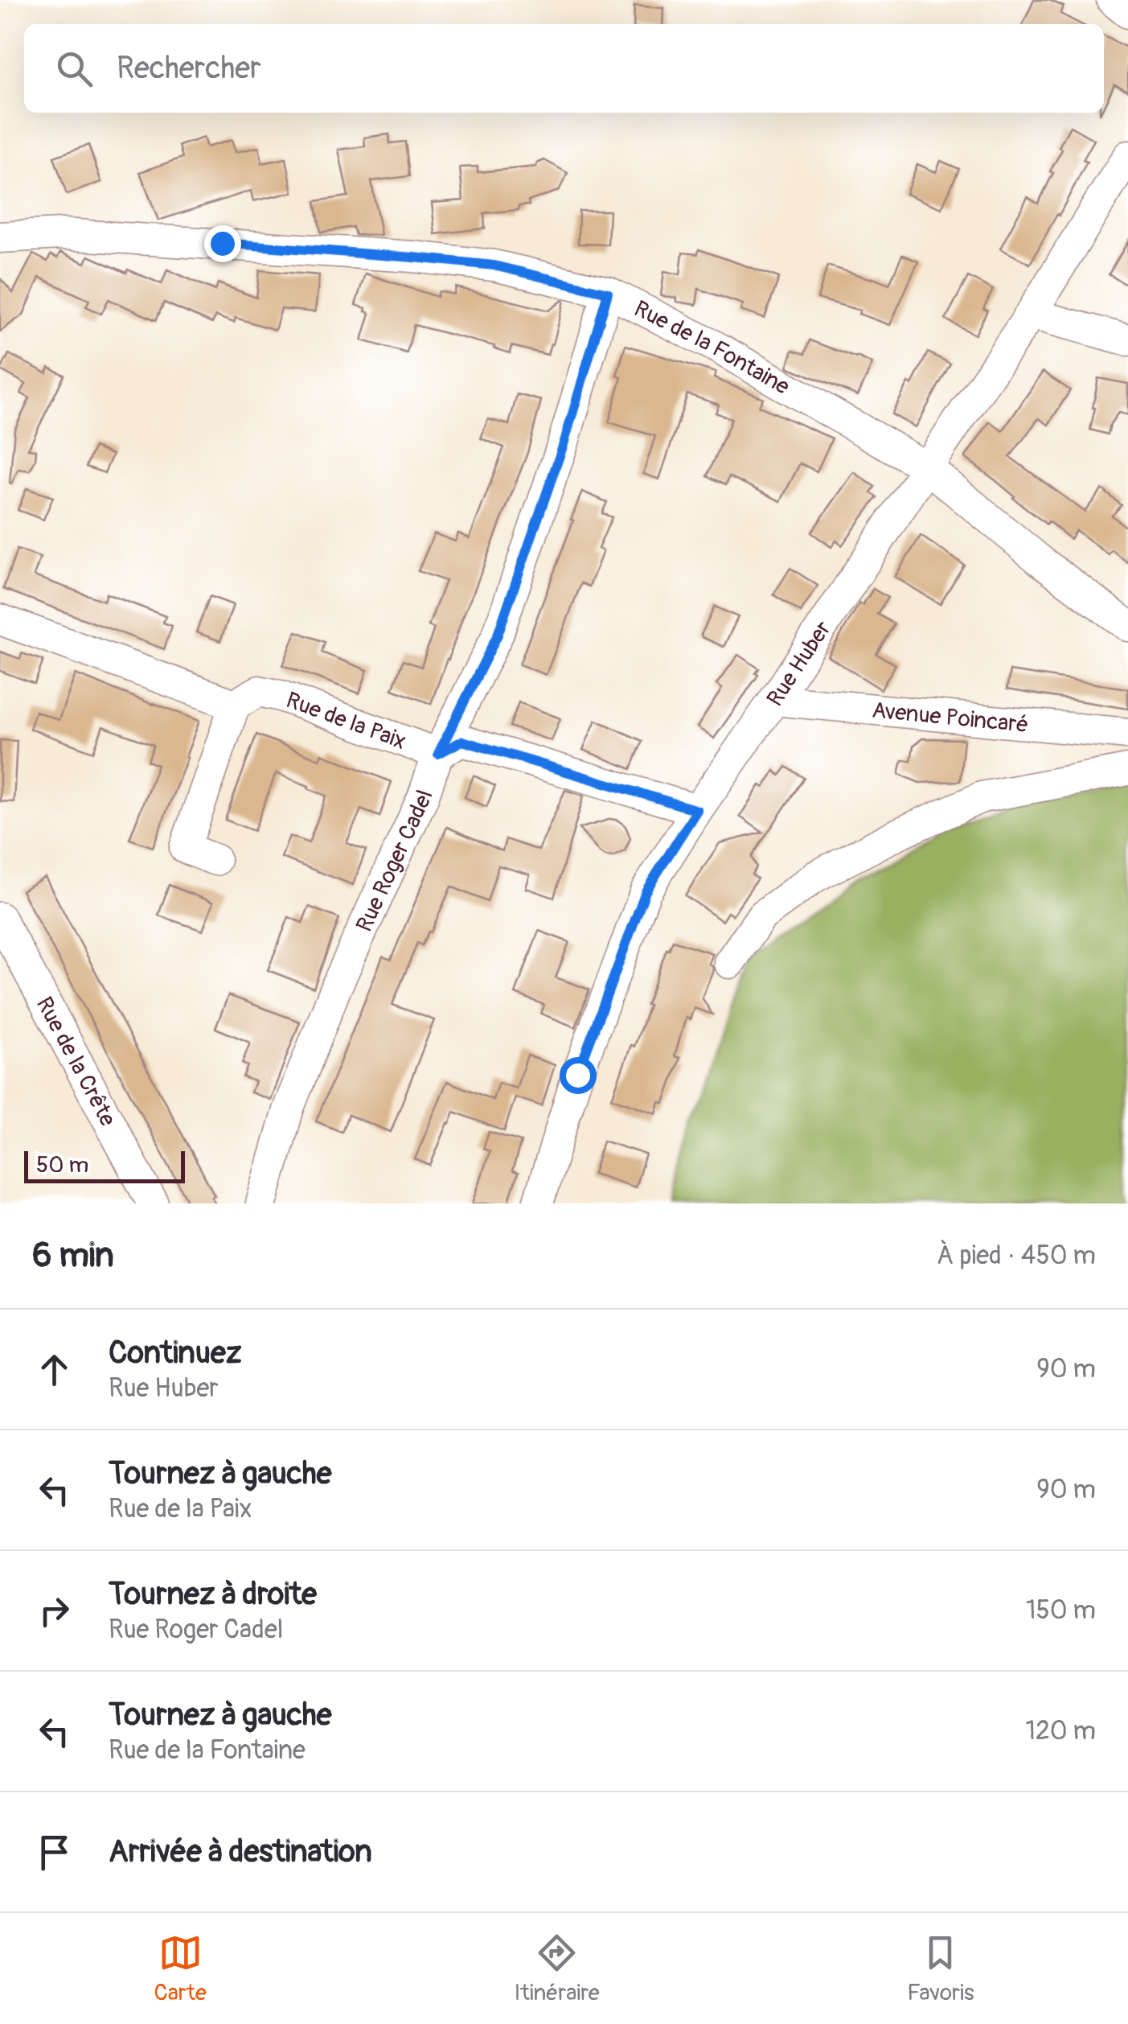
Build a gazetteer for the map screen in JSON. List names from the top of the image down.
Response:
{
  "streets": {
    "street": [
      "Rue de la Fontaine",
      "Rue Huber",
      "Avenue Poincaré",
      "Rue de la Paix",
      "Rue Roger Cadel",
      "Rue de la Crête"
    ]
  },
  "crossings": [
    ["Rue de la Fontaine", "Rue Huber"],
    ["Rue de la Fontaine", "Rue Roger Cadel"],
    ["Rue Huber", "Avenue Poincaré"],
    ["Rue de la Paix", "Rue Roger Cadel"]
  ],
  "scale_bar": "50 m",
  "page": {
    "search": "Rechercher",
    "scale": "50 m",
    "heading": ["6 min", "À pied · 450 m"],
    "list": [
      ["Continuez", "Rue Huber", "90 m"],
      ["Tournez à gauche", "Rue de la Paix", "90 m"],
      ["Tournez à droite", "Rue Roger Cadel", "150 m"],
      ["Tournez à gauche", "Rue de la Fontaine", "120 m"],
      "Arrivée à destination"
    ],
    "nav": ["Carte", "Itinéraire", "Favoris"]
  }
}
